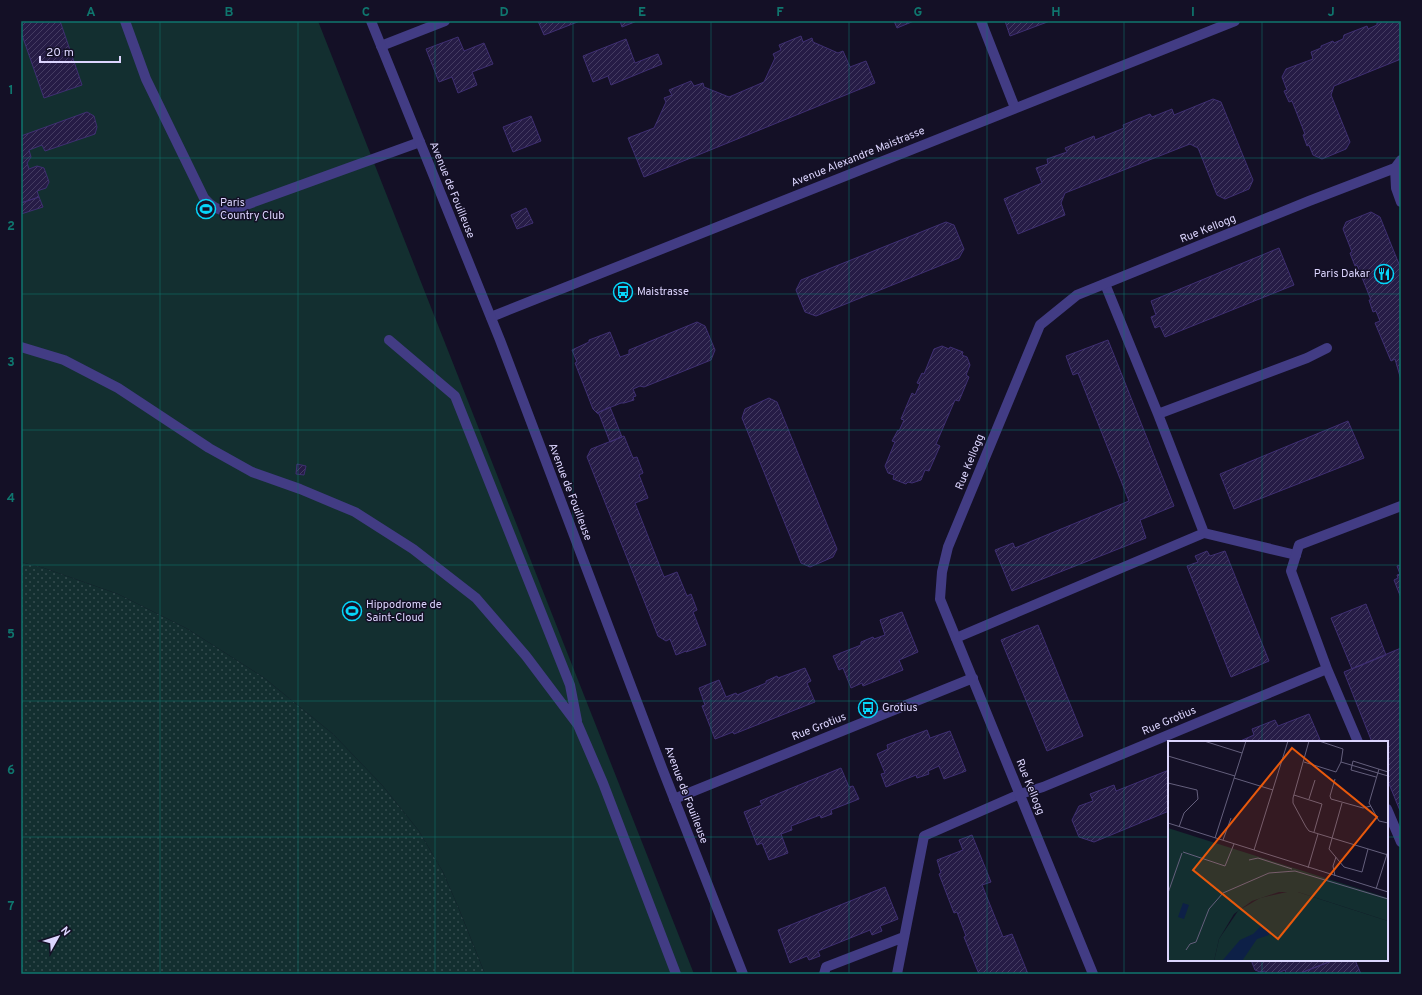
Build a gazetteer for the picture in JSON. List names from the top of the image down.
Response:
{
  "streets": {
    "street": [
      "Avenue Alexandre Maistrasse",
      "Avenue de Fouilleuse",
      "Rue Kellogg",
      "Rue Grotius"
    ]
  },
  "crossings": [
    ["Avenue Alexandre Maistrasse", "Avenue de Fouilleuse"],
    ["Avenue de Fouilleuse", "Rue Grotius"],
    ["Rue Kellogg", "Rue Grotius"]
  ],
  "places": {
    "sports": ["Paris Country Club", "Hippodrome de Saint-Cloud"],
    "restaurant": ["Paris Dakar"],
    "bus stop": ["Maistrasse", "Grotius"]
  },
  "scale_bar": "20 m",
  "north": "top right",
  "grid": {
    "columns": [
      "A",
      "B",
      "C",
      "D",
      "E",
      "F",
      "G",
      "H",
      "I",
      "J"
    ],
    "rows": [
      "1",
      "2",
      "3",
      "4",
      "5",
      "6",
      "7"
    ]
  }
}
